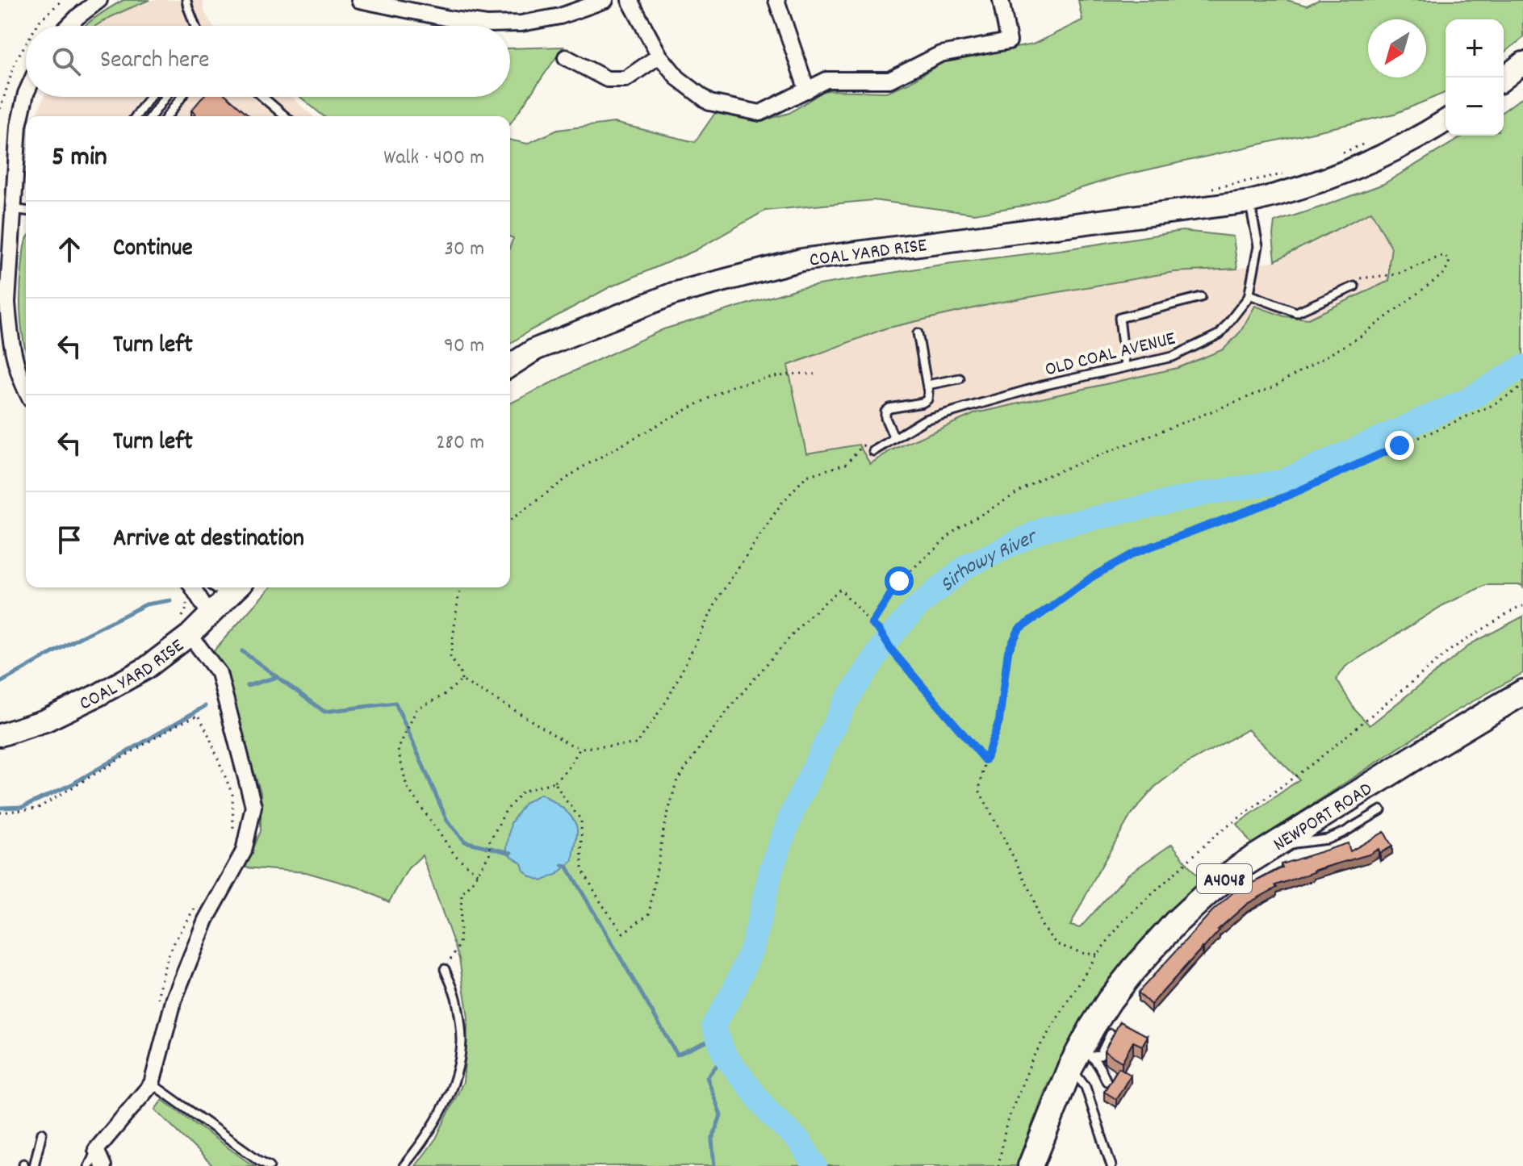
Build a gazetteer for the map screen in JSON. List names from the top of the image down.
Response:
{
  "streets": {
    "main road": ["COAL YARD RISE", "NEWPORT ROAD", "A4048"],
    "lane": ["OLD COAL AVENUE"]
  },
  "crossings": [
    ["COAL YARD RISE", "OLD COAL AVENUE"]
  ],
  "water": ["Sirhowy River"],
  "north": "bottom left",
  "page": {
    "map_buttons": ["+", "−"],
    "search": "Search here",
    "heading": ["5 min", "Walk · 400 m"],
    "list": [
      ["Continue", "30 m"],
      ["Turn left", "90 m"],
      ["Turn left", "280 m"],
      "Arrive at destination"
    ]
  }
}
